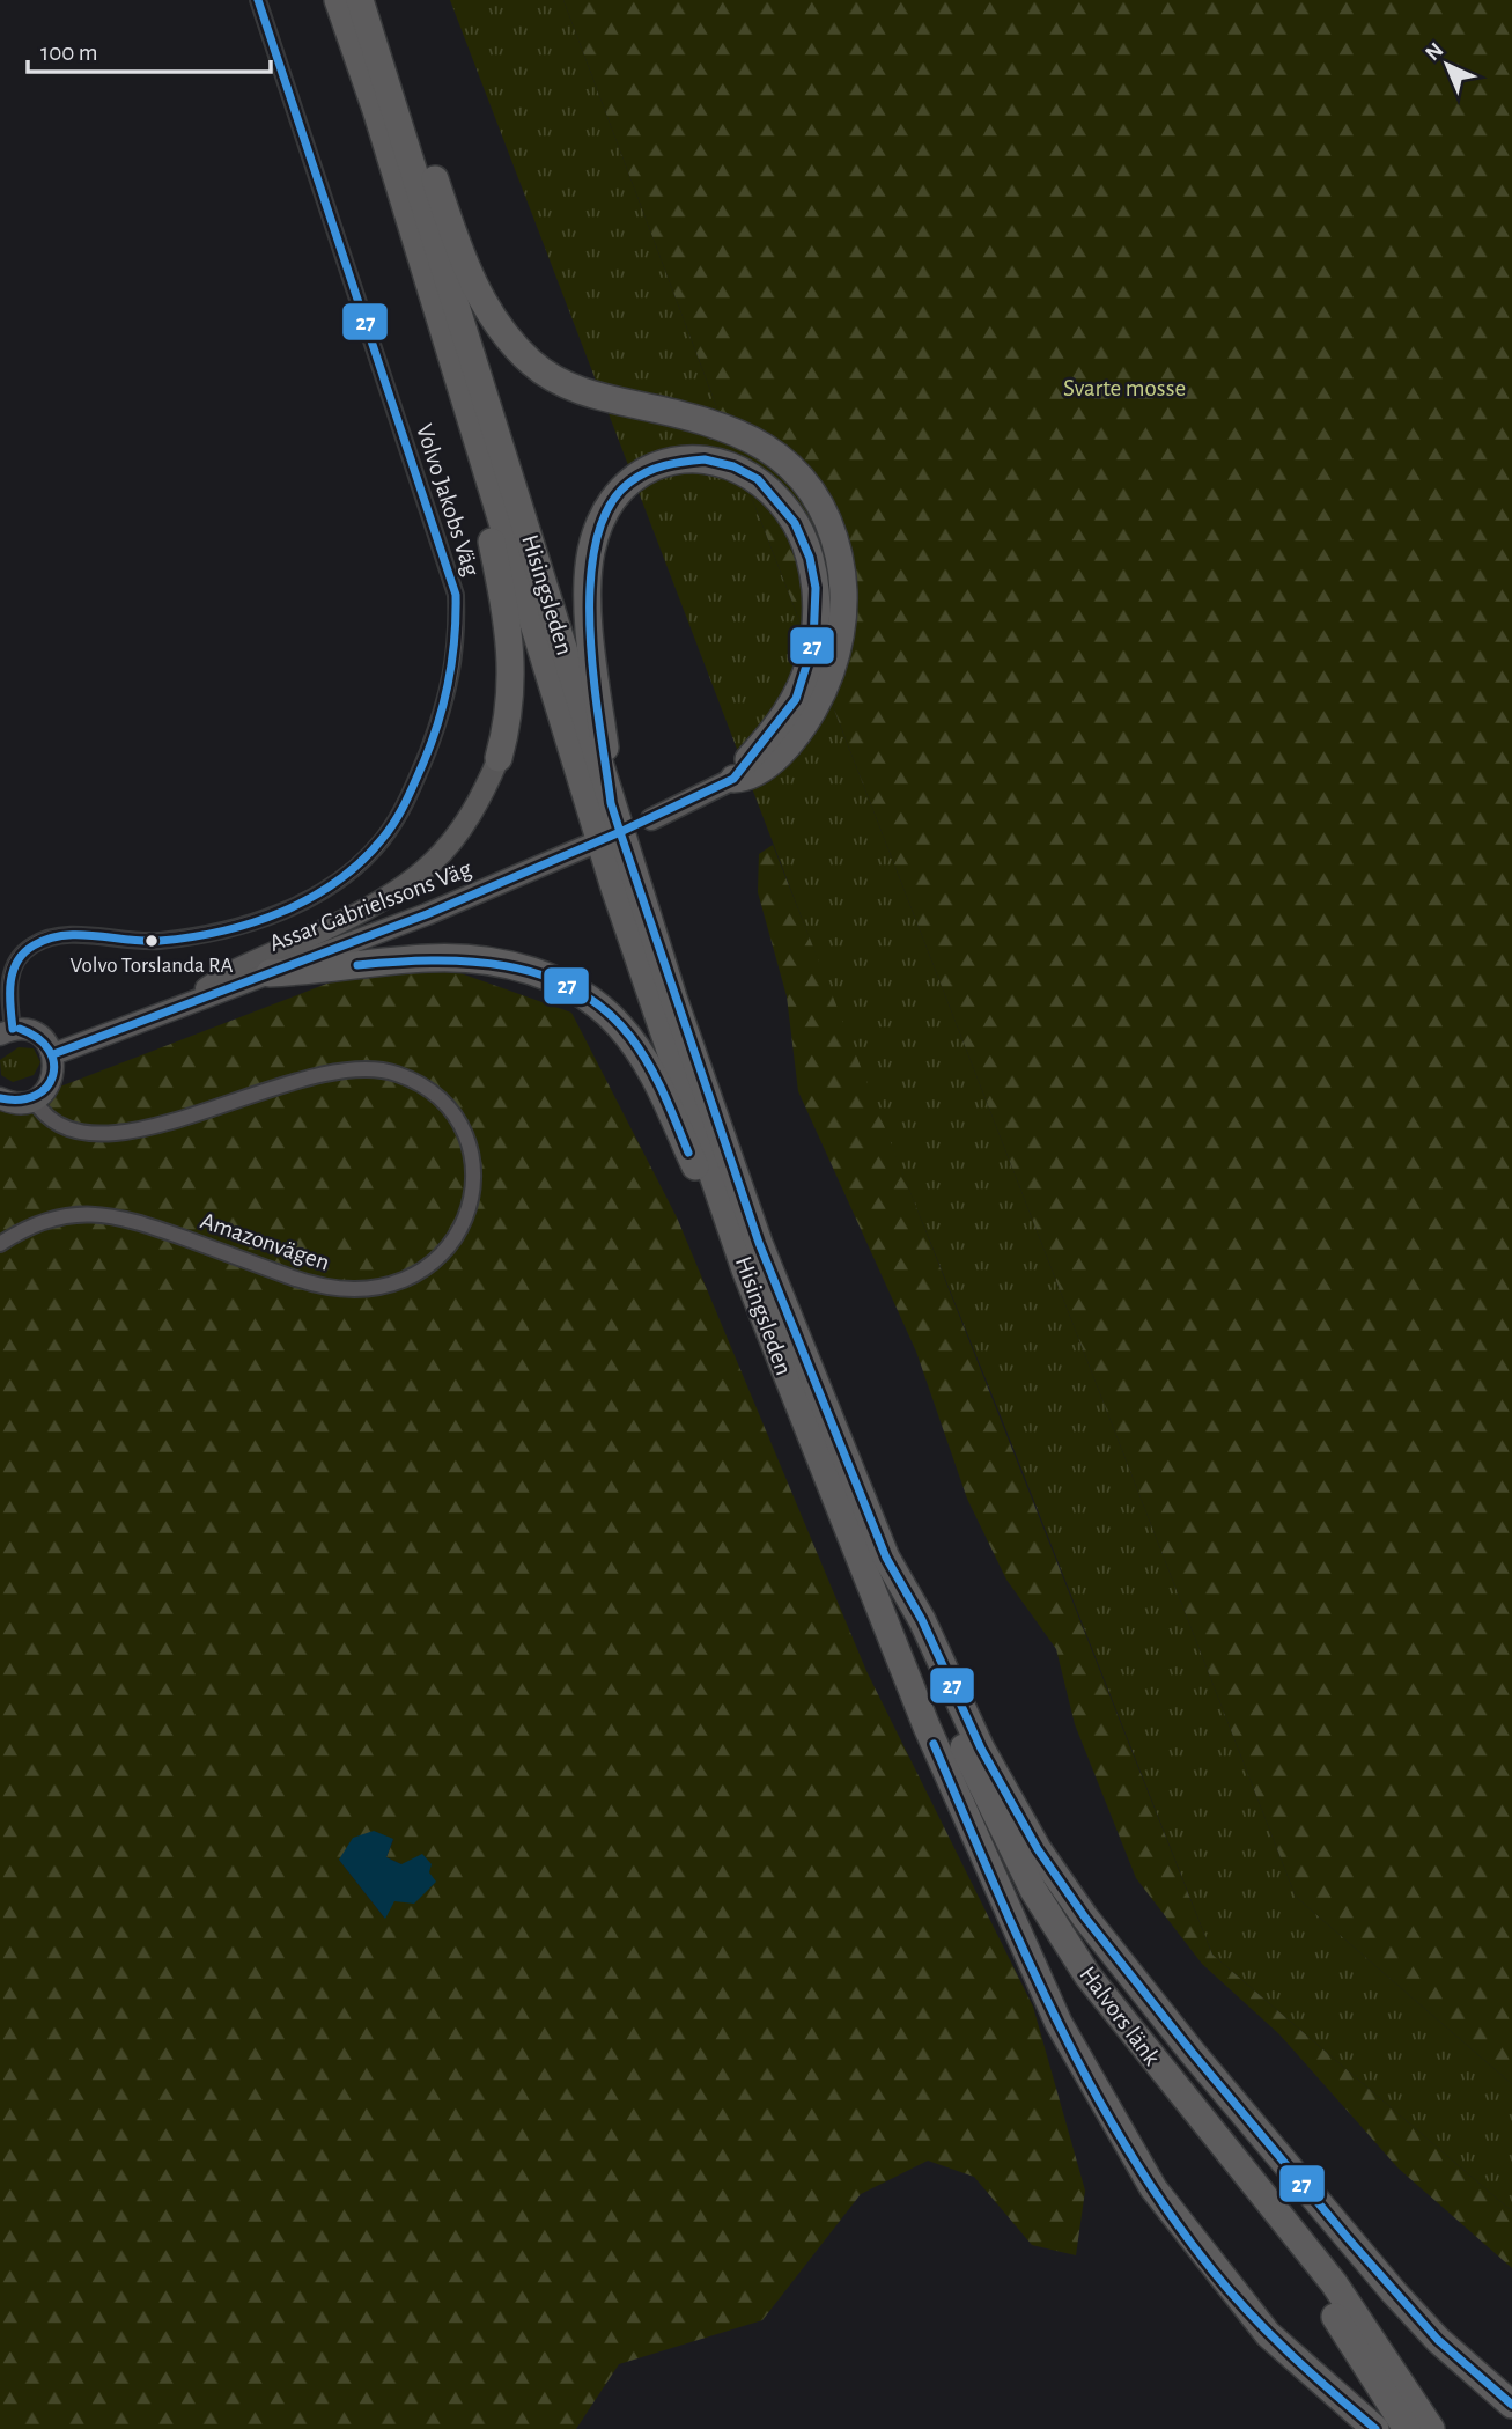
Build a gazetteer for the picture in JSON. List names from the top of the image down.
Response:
{
  "streets": {
    "highway": ["Hisingsleden", "Halvors länk"],
    "street": ["Volvo Jakobs Väg", "Assar Gabrielssons Väg", "Amazonvägen"]
  },
  "crossings": [
    ["Hisingsleden", "Halvors länk"]
  ],
  "parks": ["Svarte mosse"],
  "places": ["Volvo Torslanda RA"],
  "lines": ["transit line 27"],
  "scale_bar": "100 m",
  "north": "top left"
}
